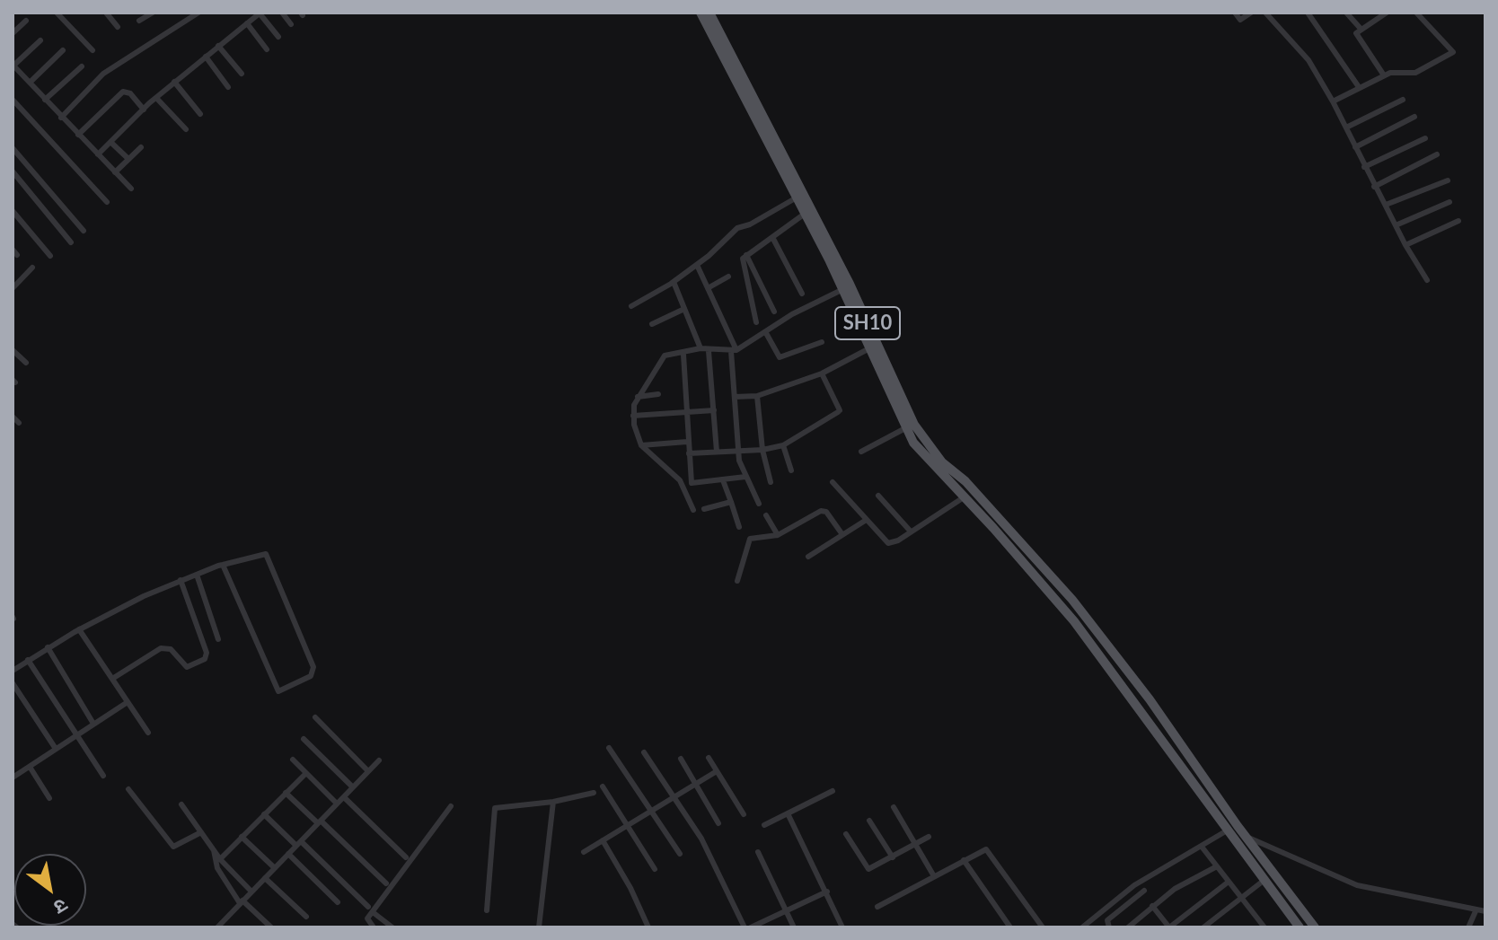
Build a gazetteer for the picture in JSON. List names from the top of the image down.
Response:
{
  "streets": {
    "main road": ["SH10"]
  },
  "north": "bottom right"
}
